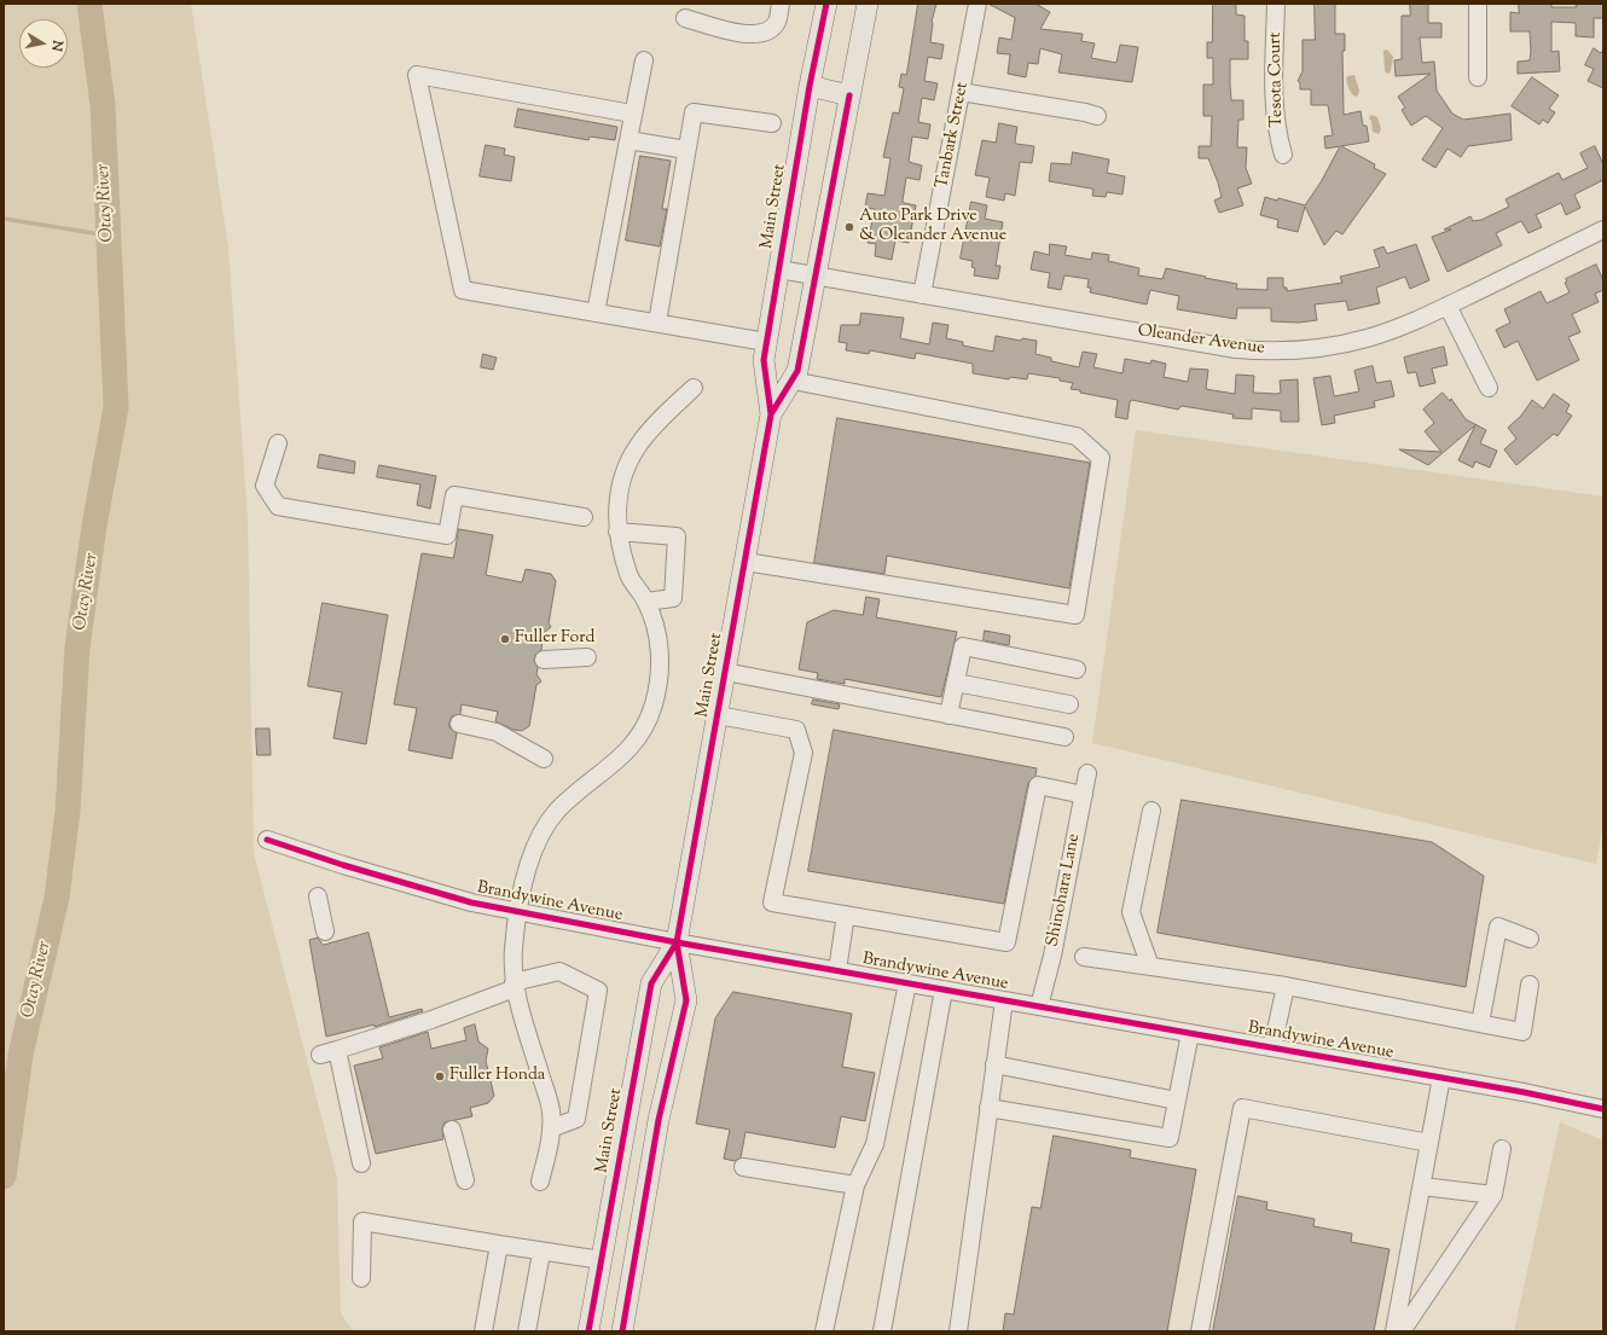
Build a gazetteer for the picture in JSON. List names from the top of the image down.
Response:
{
  "streets": {
    "main road": ["Main Street"],
    "street": [
      "Tesota Court",
      "Tanbark Street",
      "Oleander Avenue",
      "Shinohara Lane",
      "Brandywine Avenue"
    ]
  },
  "crossings": [
    ["Tanbark Street", "Oleander Avenue"],
    ["Main Street", "Oleander Avenue"],
    ["Main Street", "Brandywine Avenue"],
    ["Shinohara Lane", "Brandywine Avenue"]
  ],
  "water": ["Otay River"],
  "places": ["Auto Park Drive & Oleander Avenue", "Fuller Ford", "Fuller Honda"],
  "north": "right"
}
